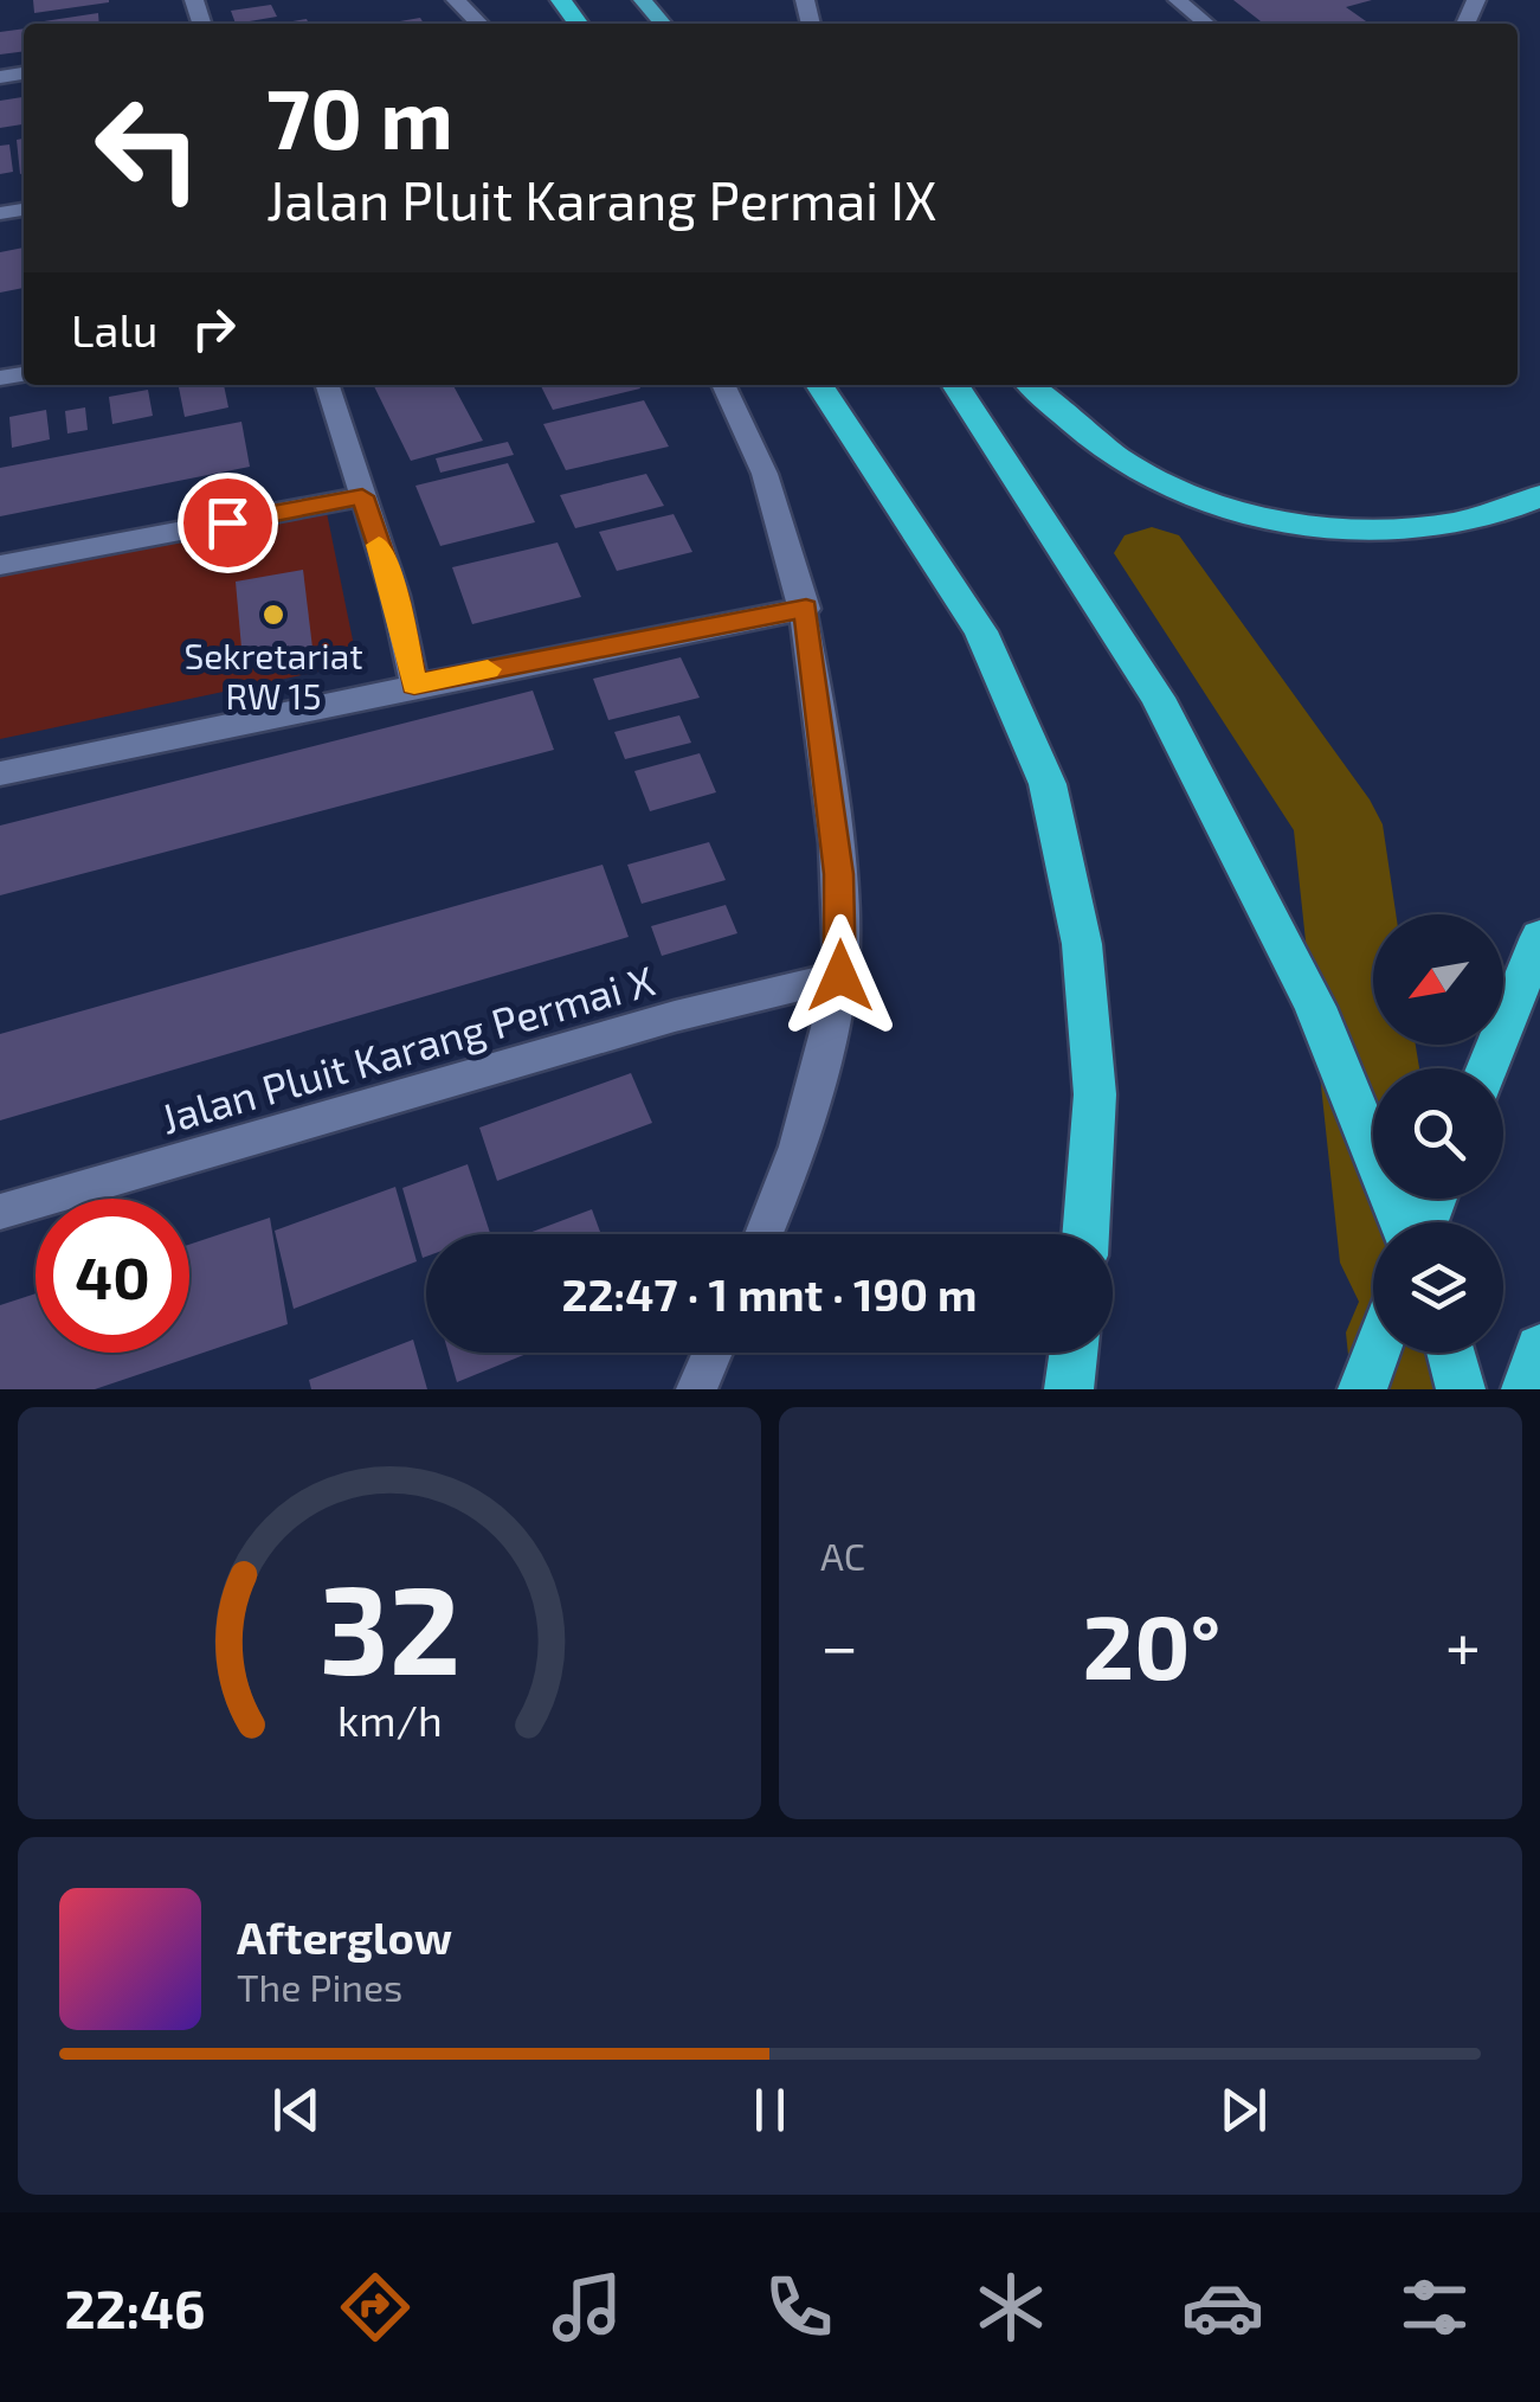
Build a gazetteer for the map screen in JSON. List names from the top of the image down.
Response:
{
  "streets": {
    "street": ["Jalan Pluit Karang Permai X"]
  },
  "places": ["Sekretariat RW 15"],
  "north": "bottom left",
  "page": {
    "turn": ["70 m", "Jalan Pluit Karang Permai IX"],
    "then": "Lalu",
    "limit": "40",
    "trip": "22:47 · 1 mnt · 190 m",
    "tile": "AC",
    "heat": ["−", "20°", "+"],
    "song": ["Afterglow", "The Pines"],
    "tabs": "22:46",
    "gauge": ["32", "km/h"]
  }
}
